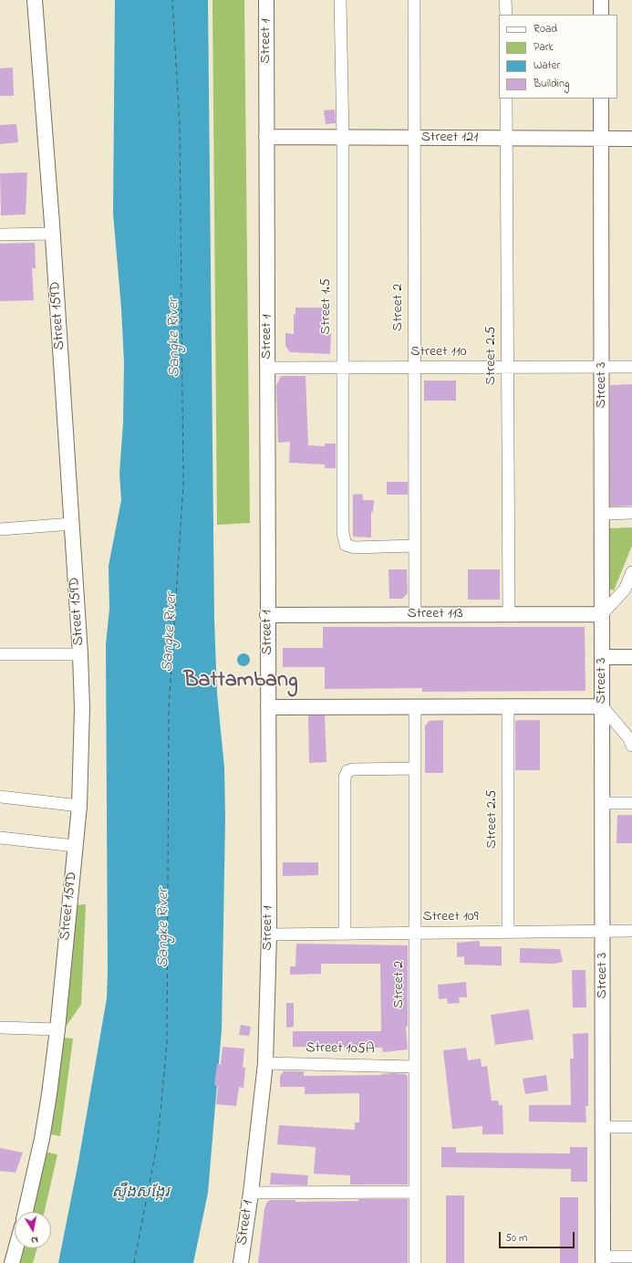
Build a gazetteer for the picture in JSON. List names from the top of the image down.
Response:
{
  "streets": {
    "street": [
      "Street 1",
      "Street 121",
      "Street 1.5",
      "Street 2",
      "Street 159D",
      "Street 110",
      "Street 2.5",
      "Street 3",
      "Street 113",
      "Street 109",
      "Street 105A"
    ]
  },
  "crossings": [
    ["Street 1", "Street 121"],
    ["Street 1", "Street 110"],
    ["Street 1", "Street 113"],
    ["Street 1", "Street 109"],
    ["Street 1", "Street 105A"],
    ["Street 121", "Street 1.5"],
    ["Street 121", "Street 2"],
    ["Street 121", "Street 2.5"],
    ["Street 121", "Street 3"],
    ["Street 1.5", "Street 2"],
    ["Street 1.5", "Street 110"],
    ["Street 2", "Street 110"],
    ["Street 2", "Street 113"],
    ["Street 2", "Street 109"],
    ["Street 2", "Street 105A"],
    ["Street 110", "Street 2.5"],
    ["Street 110", "Street 3"],
    ["Street 2.5", "Street 113"],
    ["Street 2.5", "Street 109"],
    ["Street 3", "Street 113"],
    ["Street 3", "Street 109"]
  ],
  "districts": ["Battambang"],
  "water": ["Sangke River", "ស្ទឹងសង្កែរ"],
  "legend": [
    "Road",
    "Park",
    "Water",
    "Building"
  ],
  "scale_bar": "50 m",
  "north": "bottom"
}
